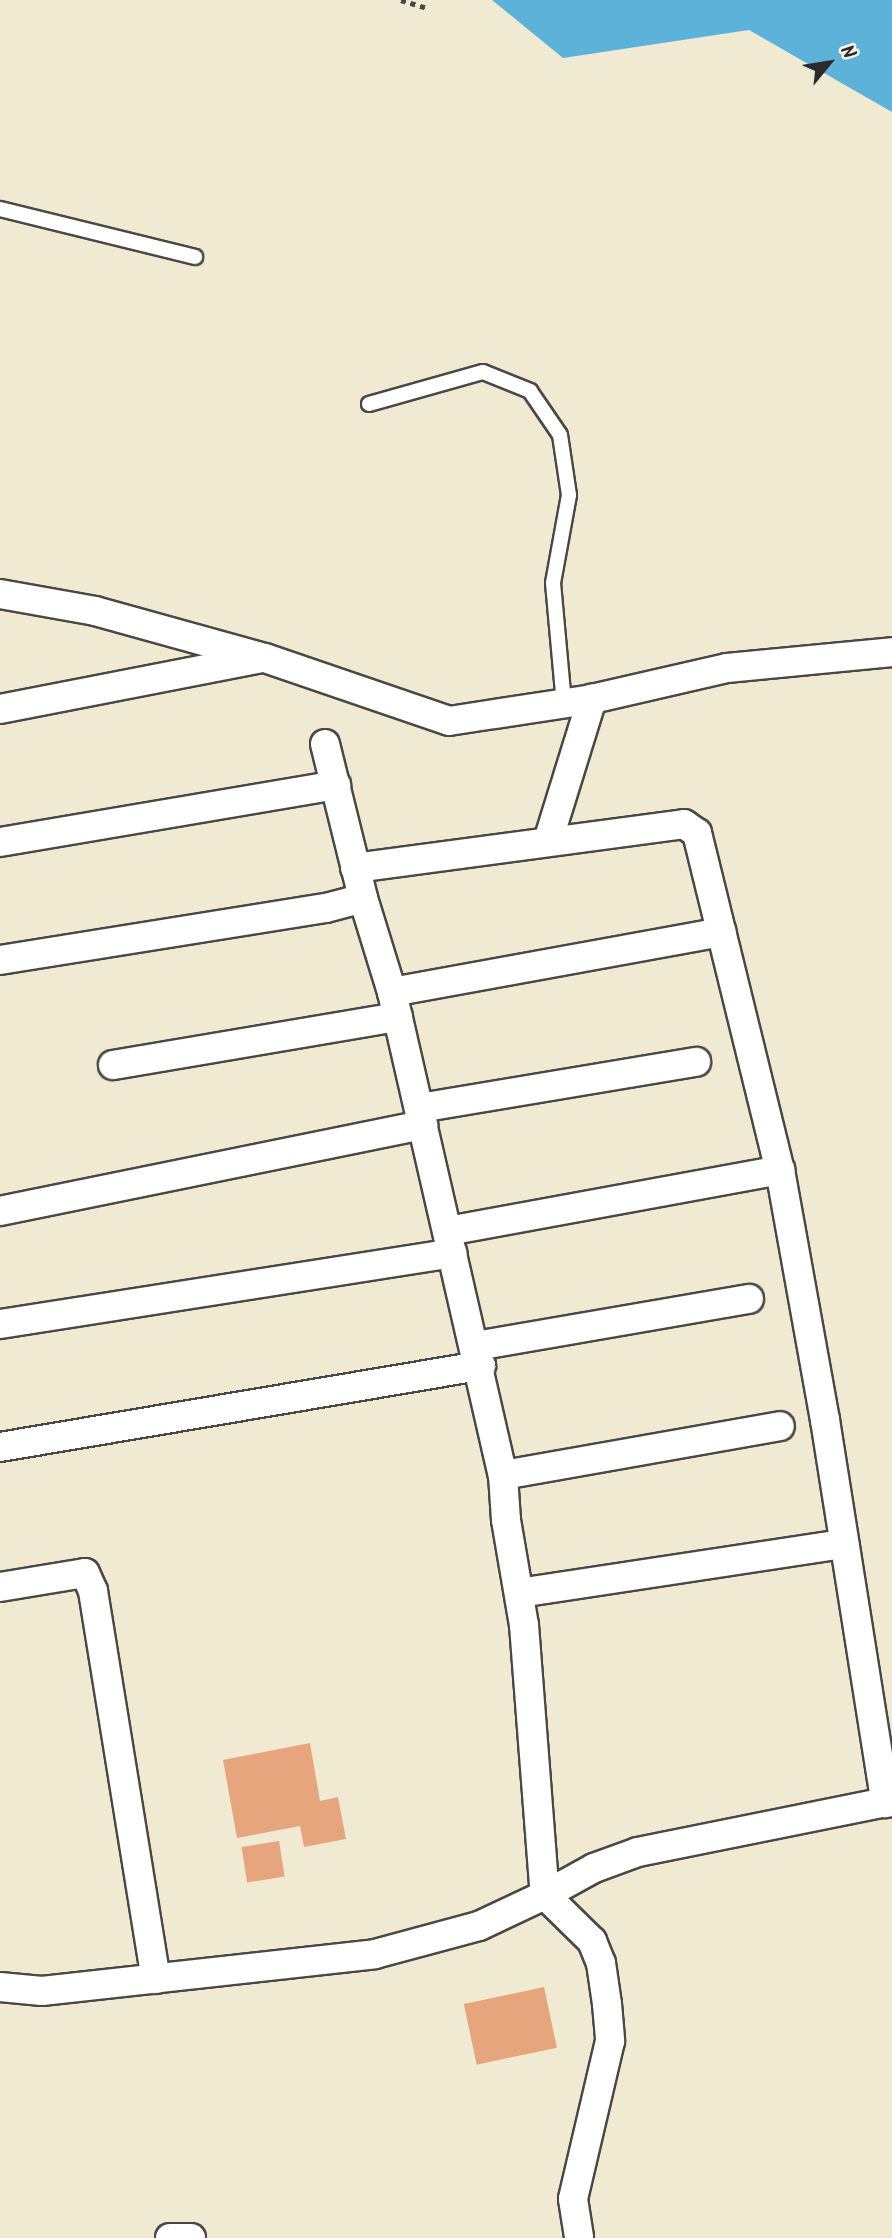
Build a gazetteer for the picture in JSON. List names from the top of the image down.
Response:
{
  "north": "top right"
}
